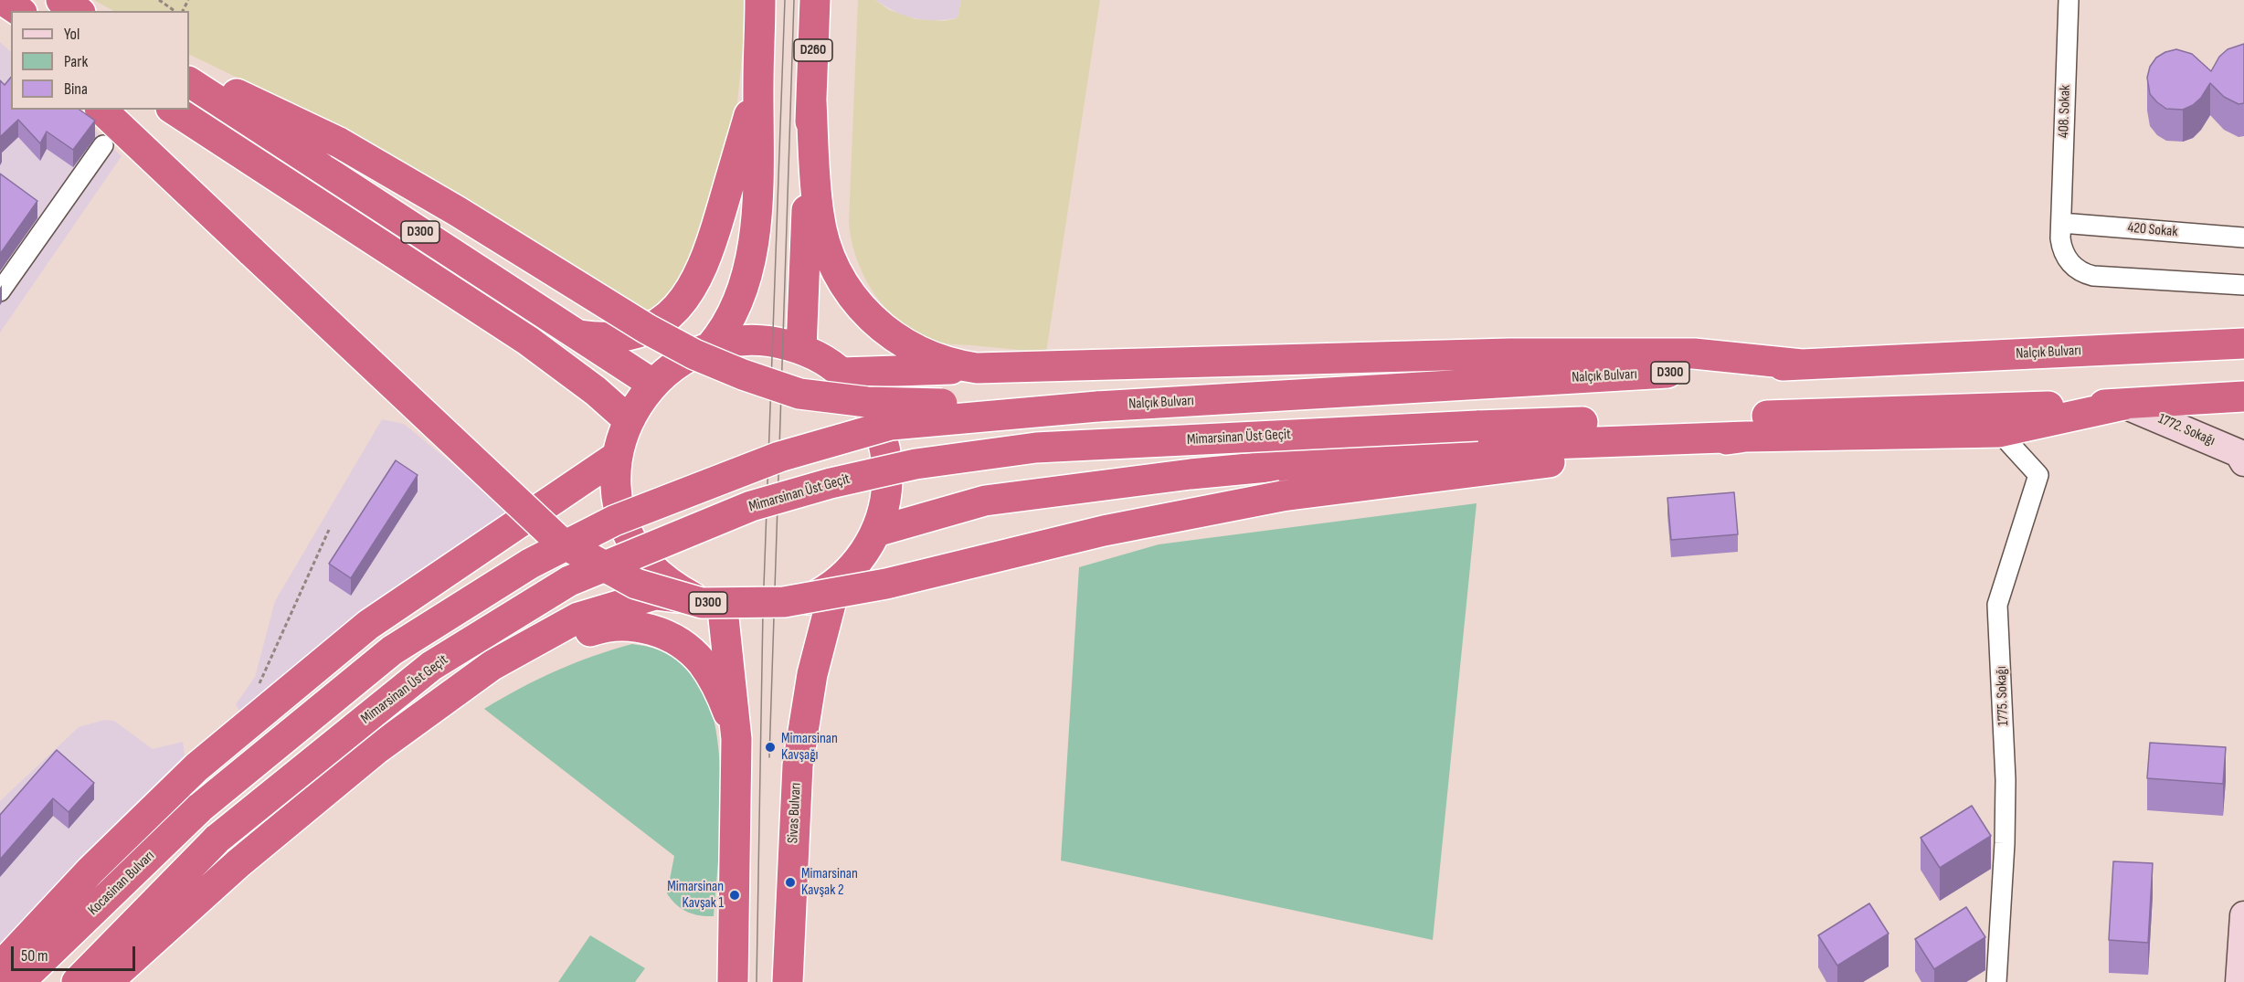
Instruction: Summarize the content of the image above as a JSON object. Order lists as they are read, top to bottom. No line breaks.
{"streets":{"highway":["D260","D300","Nalçık Bulvarı","Mimarsinan Üst Geçit","Sivas Bulvarı","Kocasinan Bulvarı"],"street":["408. Sokak","420 Sokak","1772. Sokağı","1775. Sokağı"]},"crossings":[["408. Sokak","420 Sokak"],["D300","Nalçık Bulvarı"],["D300","Kocasinan Bulvarı"],["Nalçık Bulvarı","Kocasinan Bulvarı"],["1772. Sokağı","Mimarsinan Üst Geçit"]],"places":["Mimarsinan Kavşağı","Mimarsinan Kavşak 2","Mimarsinan Kavşak 1"],"legend":["Yol","Park","Bina"],"scale_bar":"50 m"}
